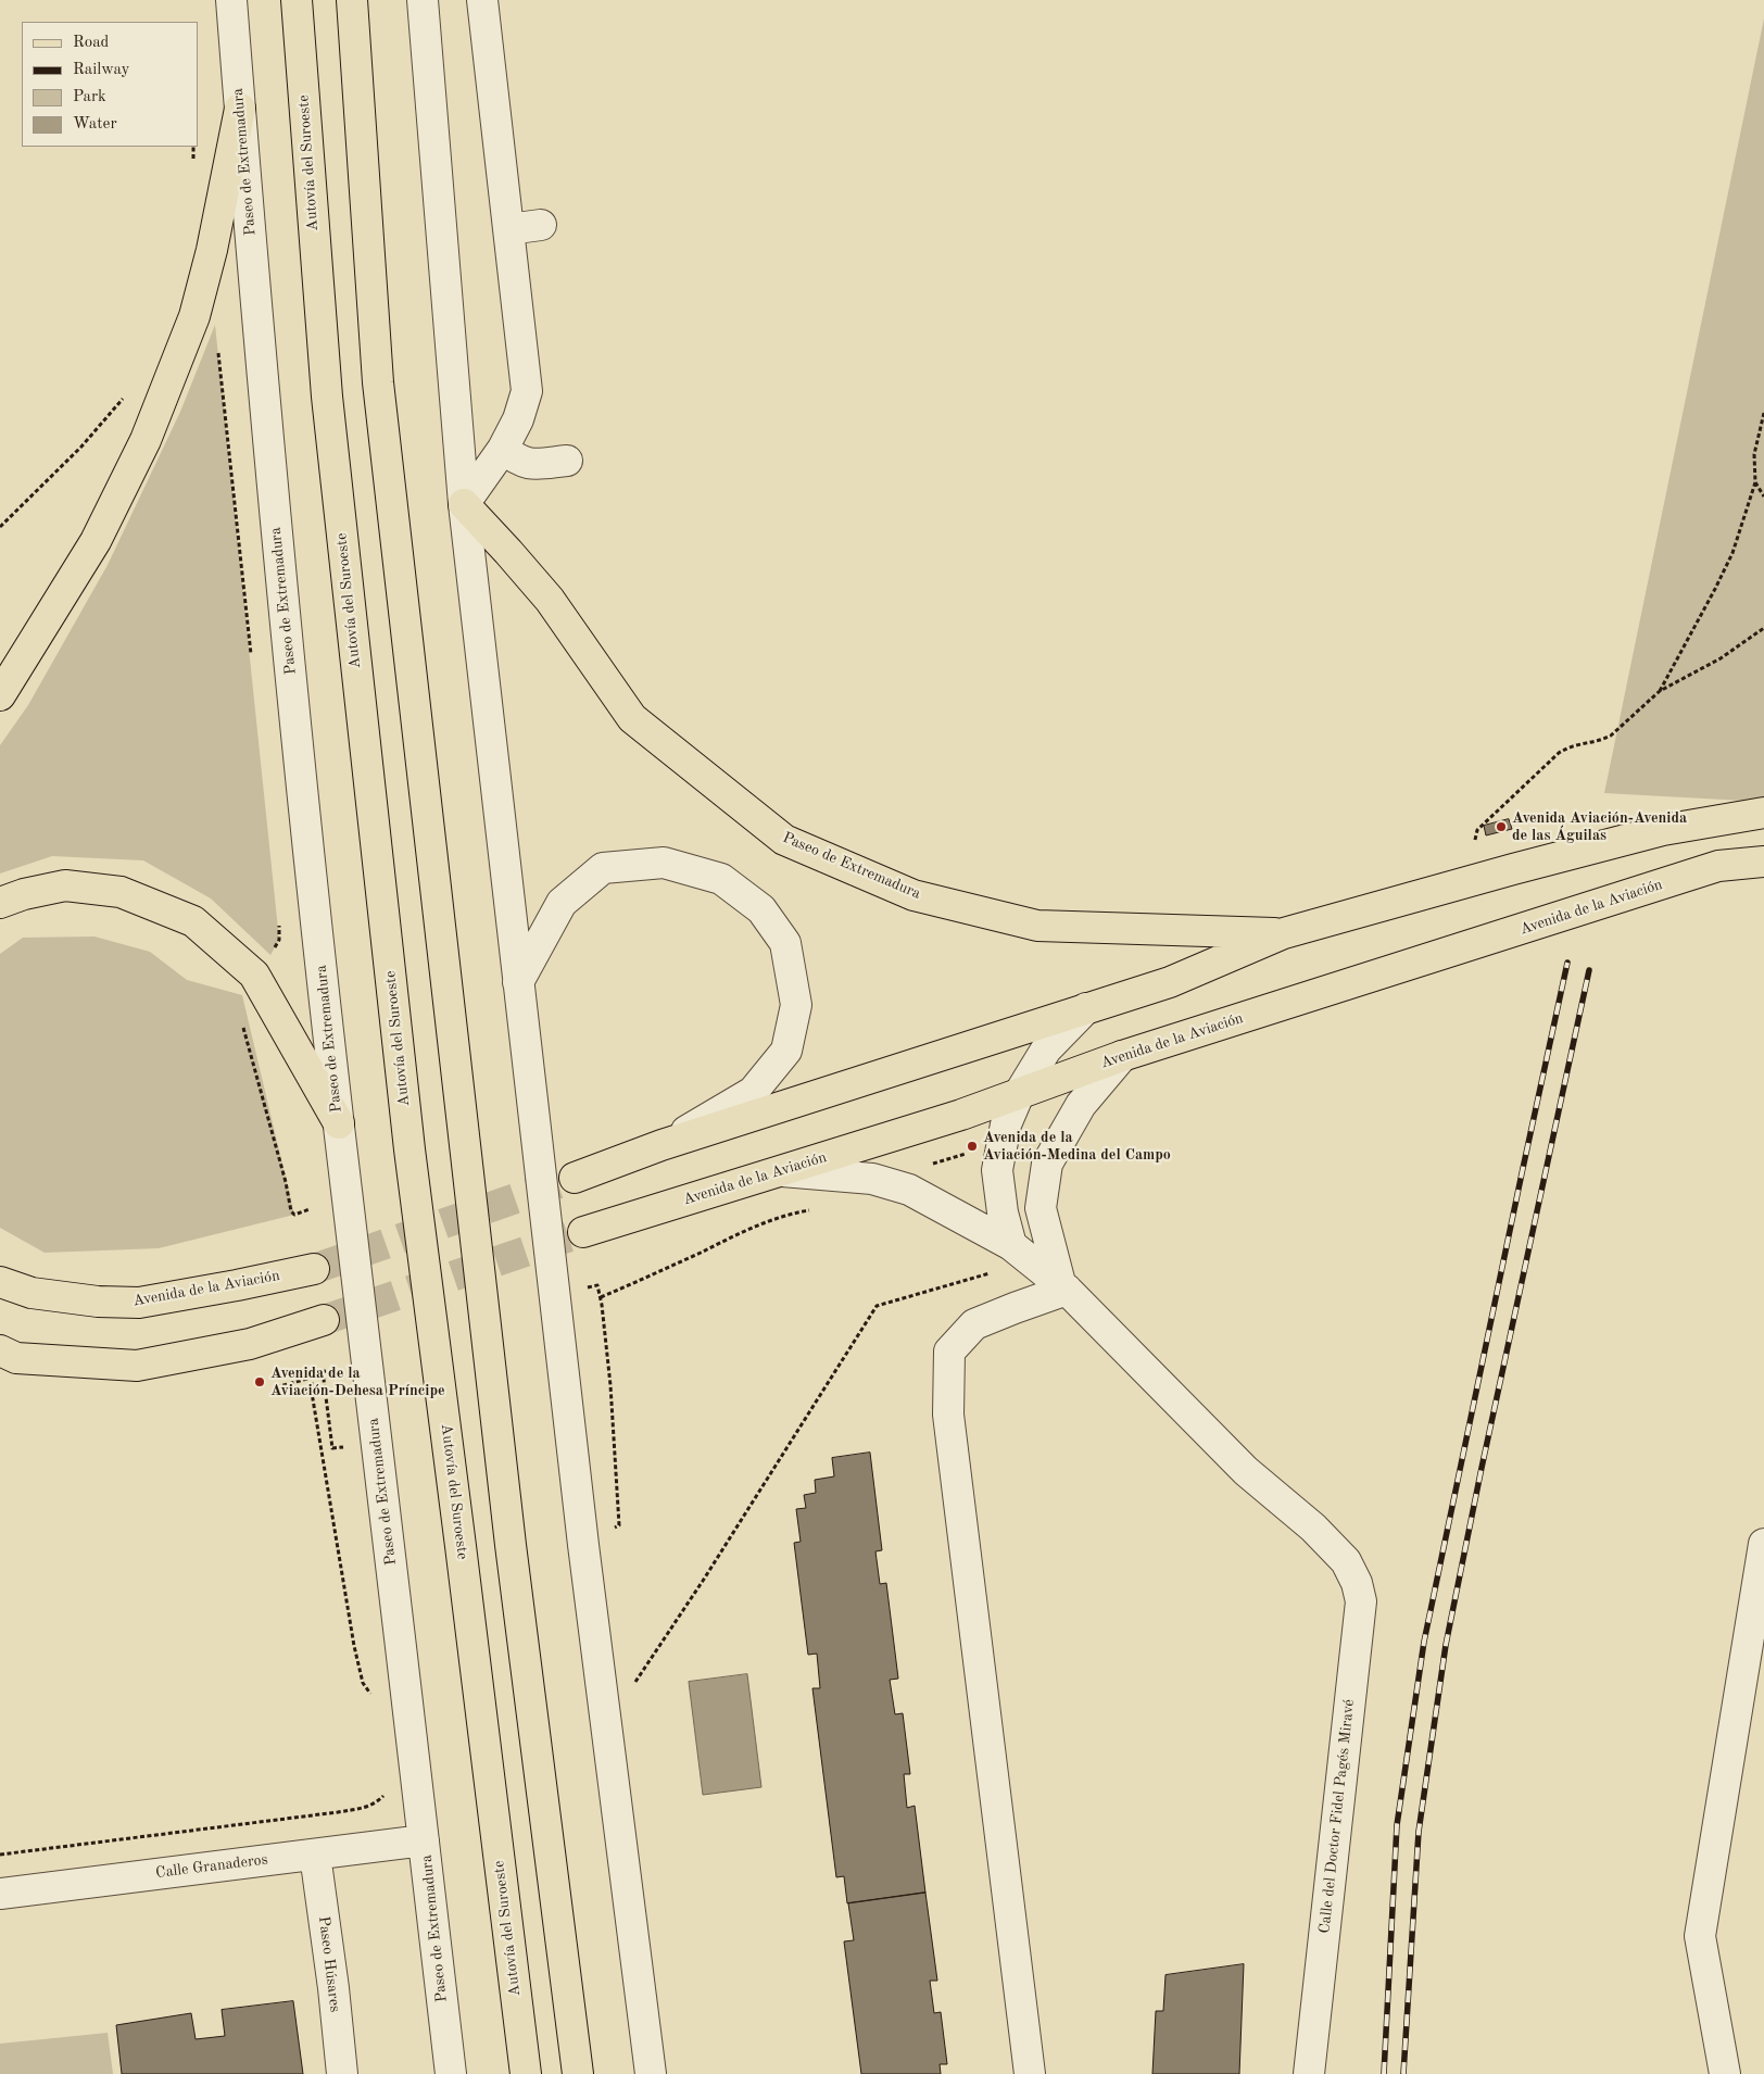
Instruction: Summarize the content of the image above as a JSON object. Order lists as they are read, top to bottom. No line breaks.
{"streets":{"main road":["Paseo de Extremadura","Autovía del Suroeste","Avenida de la Aviación"],"street":["Calle del Doctor Fidel Pagés Miravé","Calle Granaderos","Paseo Húsares"]},"crossings":[["Paseo de Extremadura","Calle Granaderos"],["Avenida de la Aviación","Calle del Doctor Fidel Pagés Miravé"],["Calle Granaderos","Paseo Húsares"]],"places":["Avenida Aviación-Avenida de las Águilas","Avenida de la Aviación-Medina del Campo","Avenida de la Aviación-Dehesa Príncipe"],"legend":["Road","Railway","Park","Water"]}
